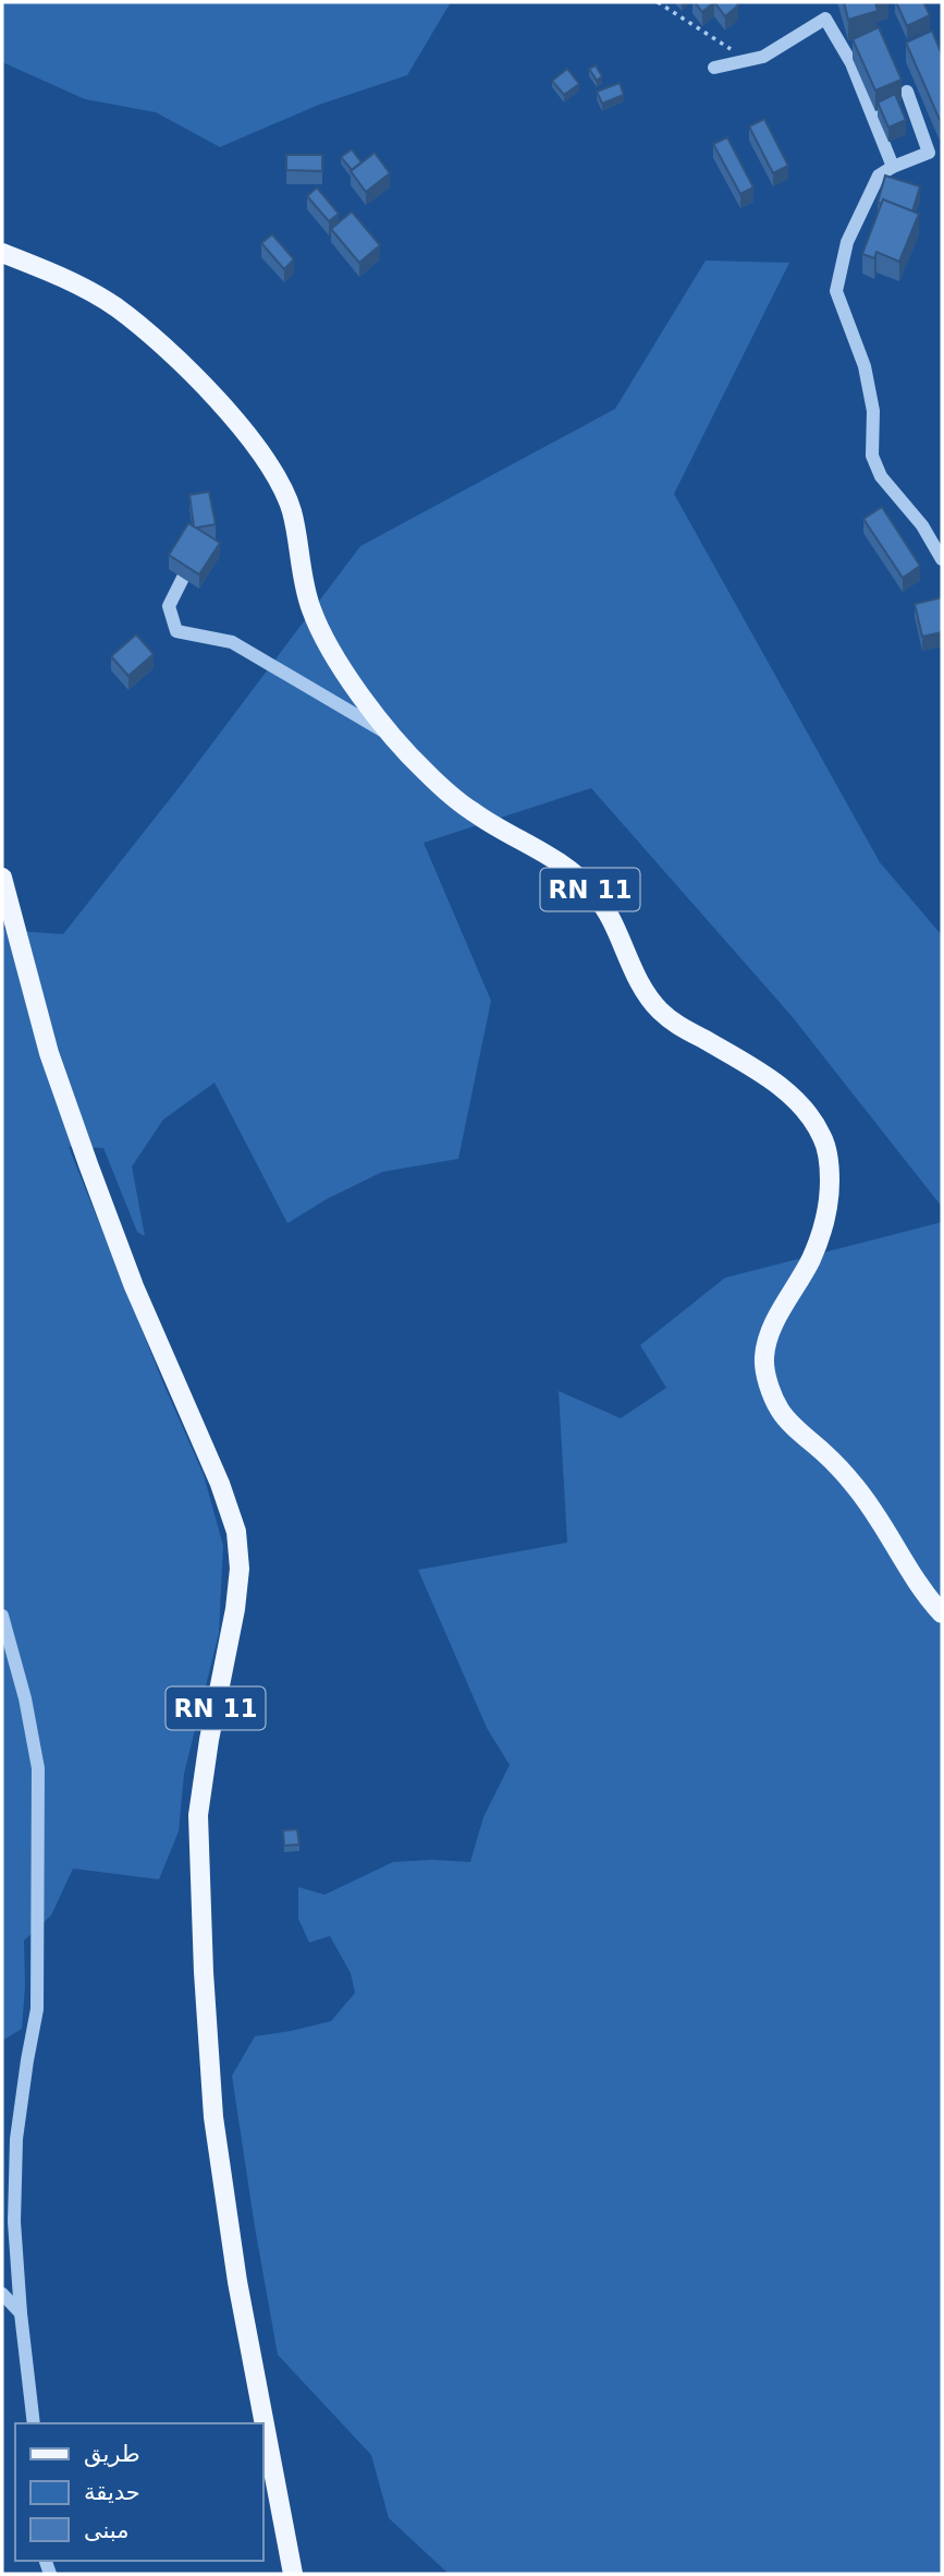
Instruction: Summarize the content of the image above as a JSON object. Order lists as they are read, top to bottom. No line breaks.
{"streets":{"main road":["RN 11"]},"legend":["طريق","حديقة","مبنى"]}
